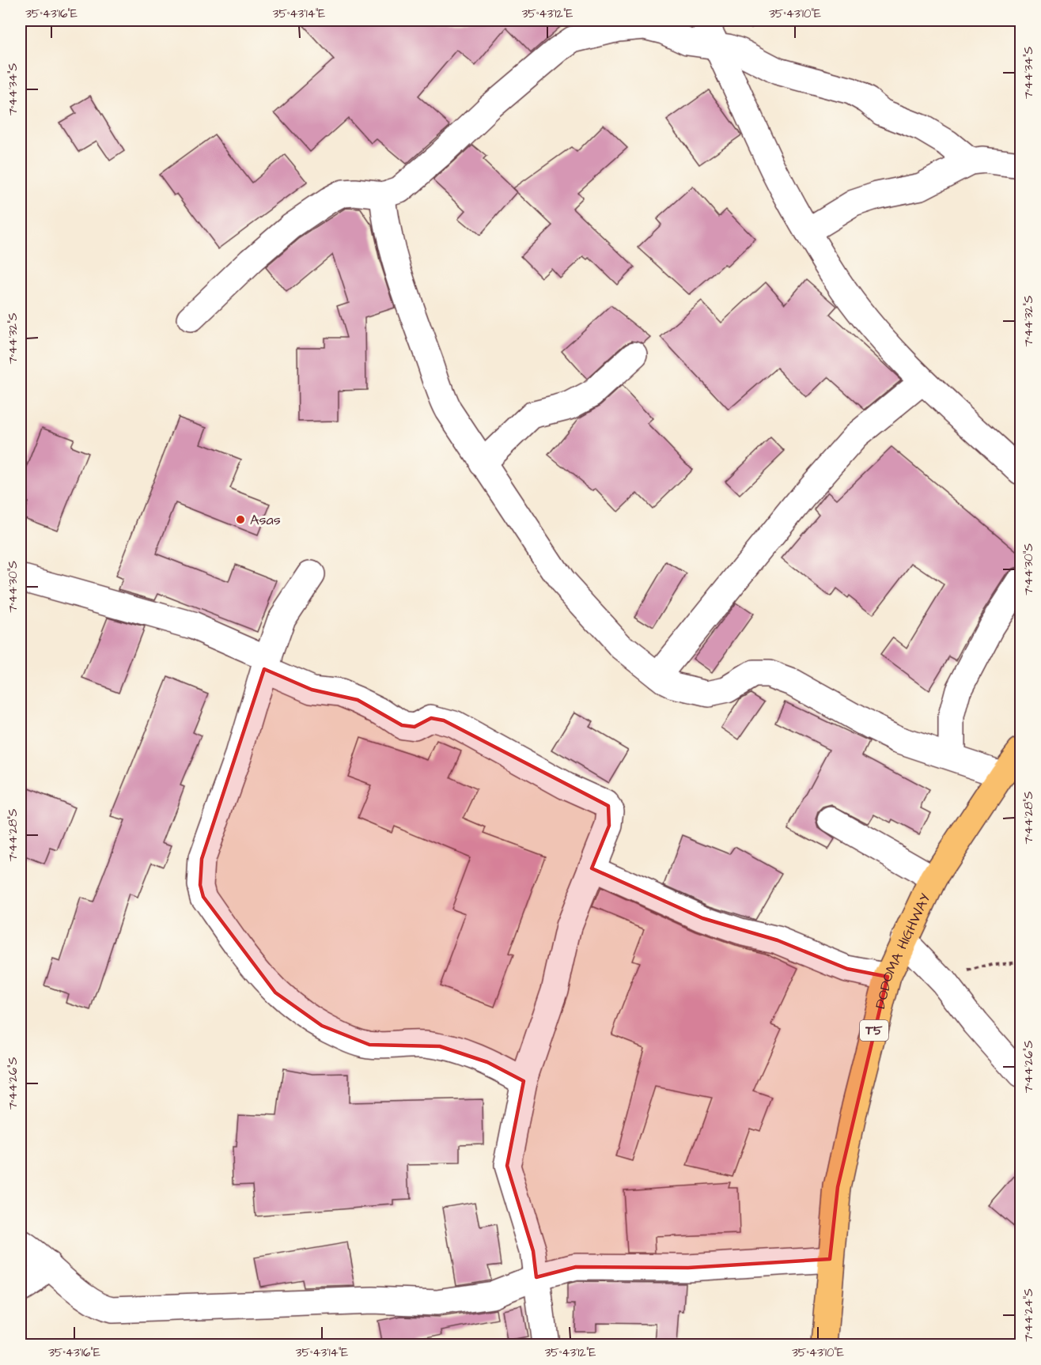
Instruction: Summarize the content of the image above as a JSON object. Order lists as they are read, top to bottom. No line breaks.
{"streets":{"highway":["DODOMA HIGHWAY","T5"]},"places":["Asas"],"coordinates":["35°43'16\"E","35°43'14\"E","35°43'12\"E","35°43'10\"E","7°44'34\"S","7°44'32\"S","7°44'30\"S","7°44'28\"S","7°44'26\"S","7°44'24\"S"]}
